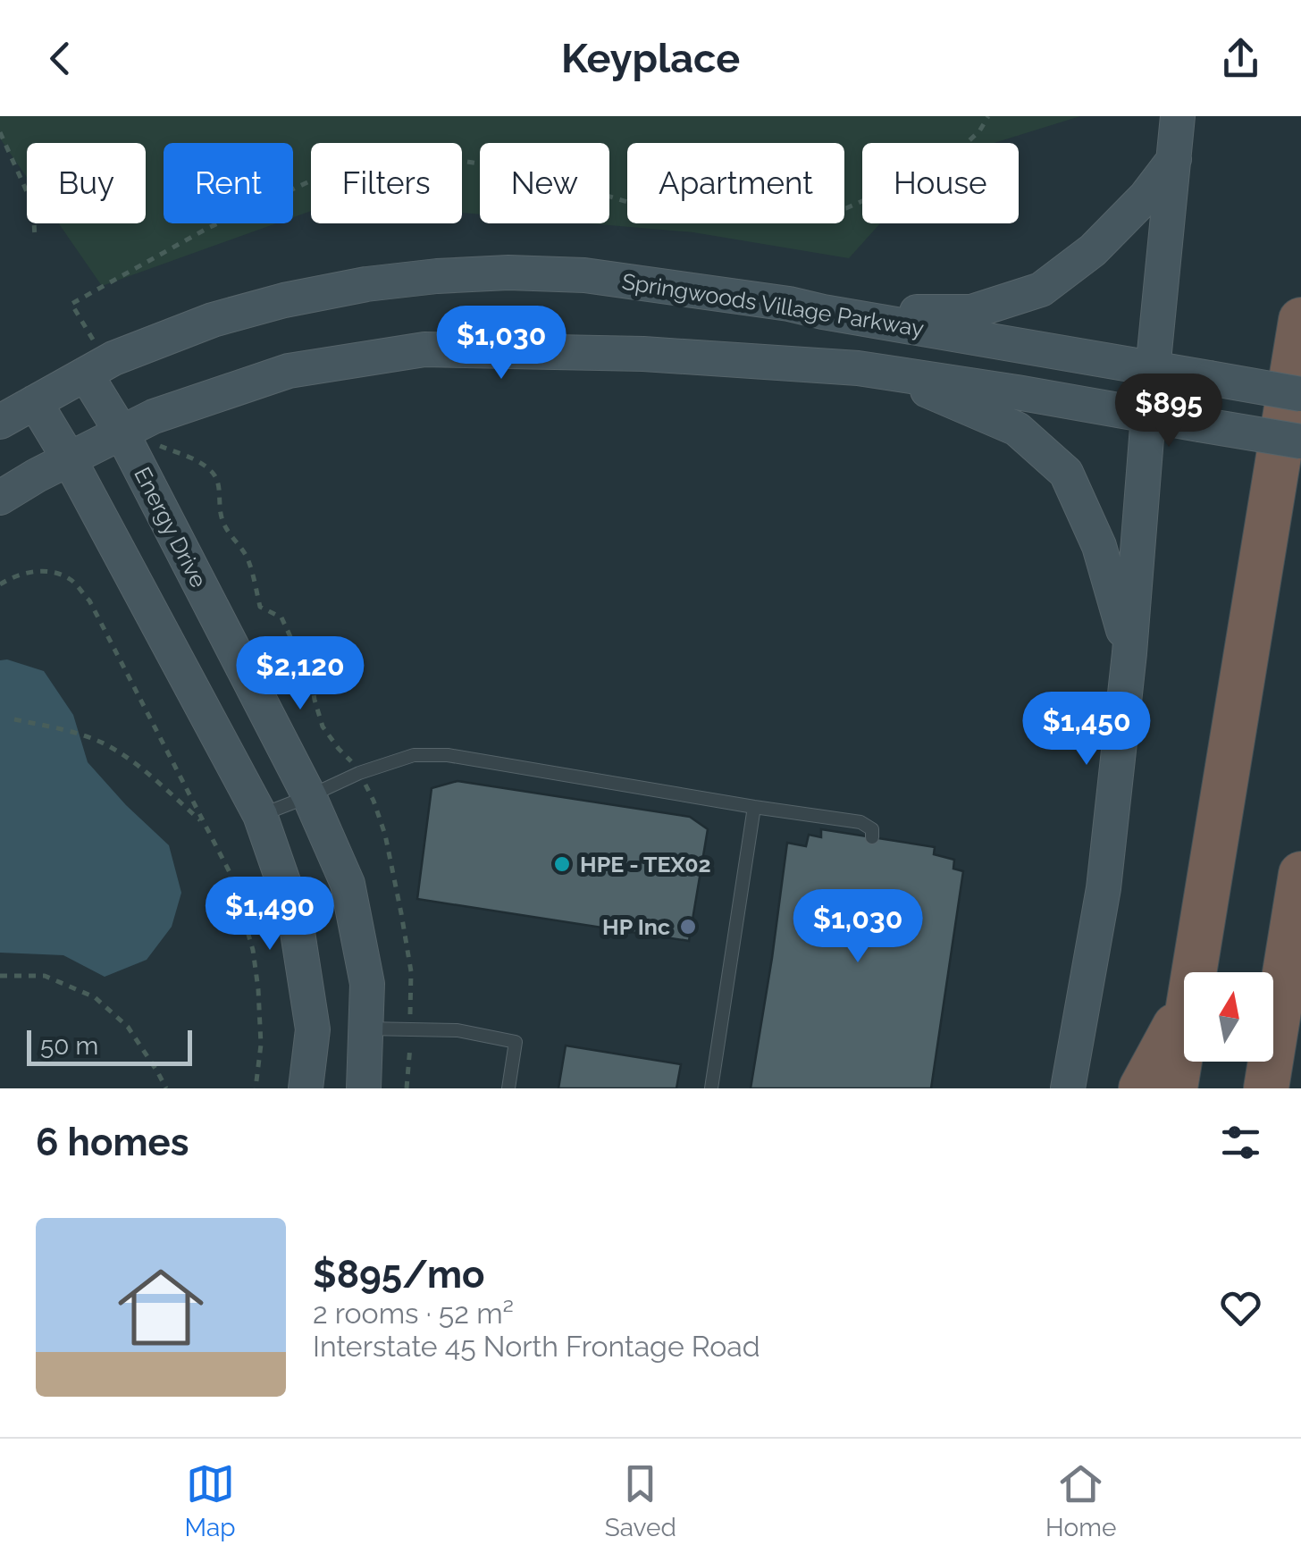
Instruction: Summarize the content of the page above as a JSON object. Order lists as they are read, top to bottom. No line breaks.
{"streets":{"main road":["Springwoods Village Parkway","Energy Drive"]},"crossings":[["Springwoods Village Parkway","Energy Drive"]],"places":["HPE - TEX02","HP Inc"],"scale_bar":"50 m","north":"top","page":{"header":"Keyplace","chip":["Buy","Rent","Filters","New","Apartment","House"],"price":["$1,030","$895","$2,120","$1,450","$1,490","$1,030"],"scale":"50 m","heading":"6 homes","list":[{"name":"$895/mo","note":"2 rooms · 52 m² · Interstate 45 North Frontage Road"}],"tabs":["Map","Saved","Home"]}}
